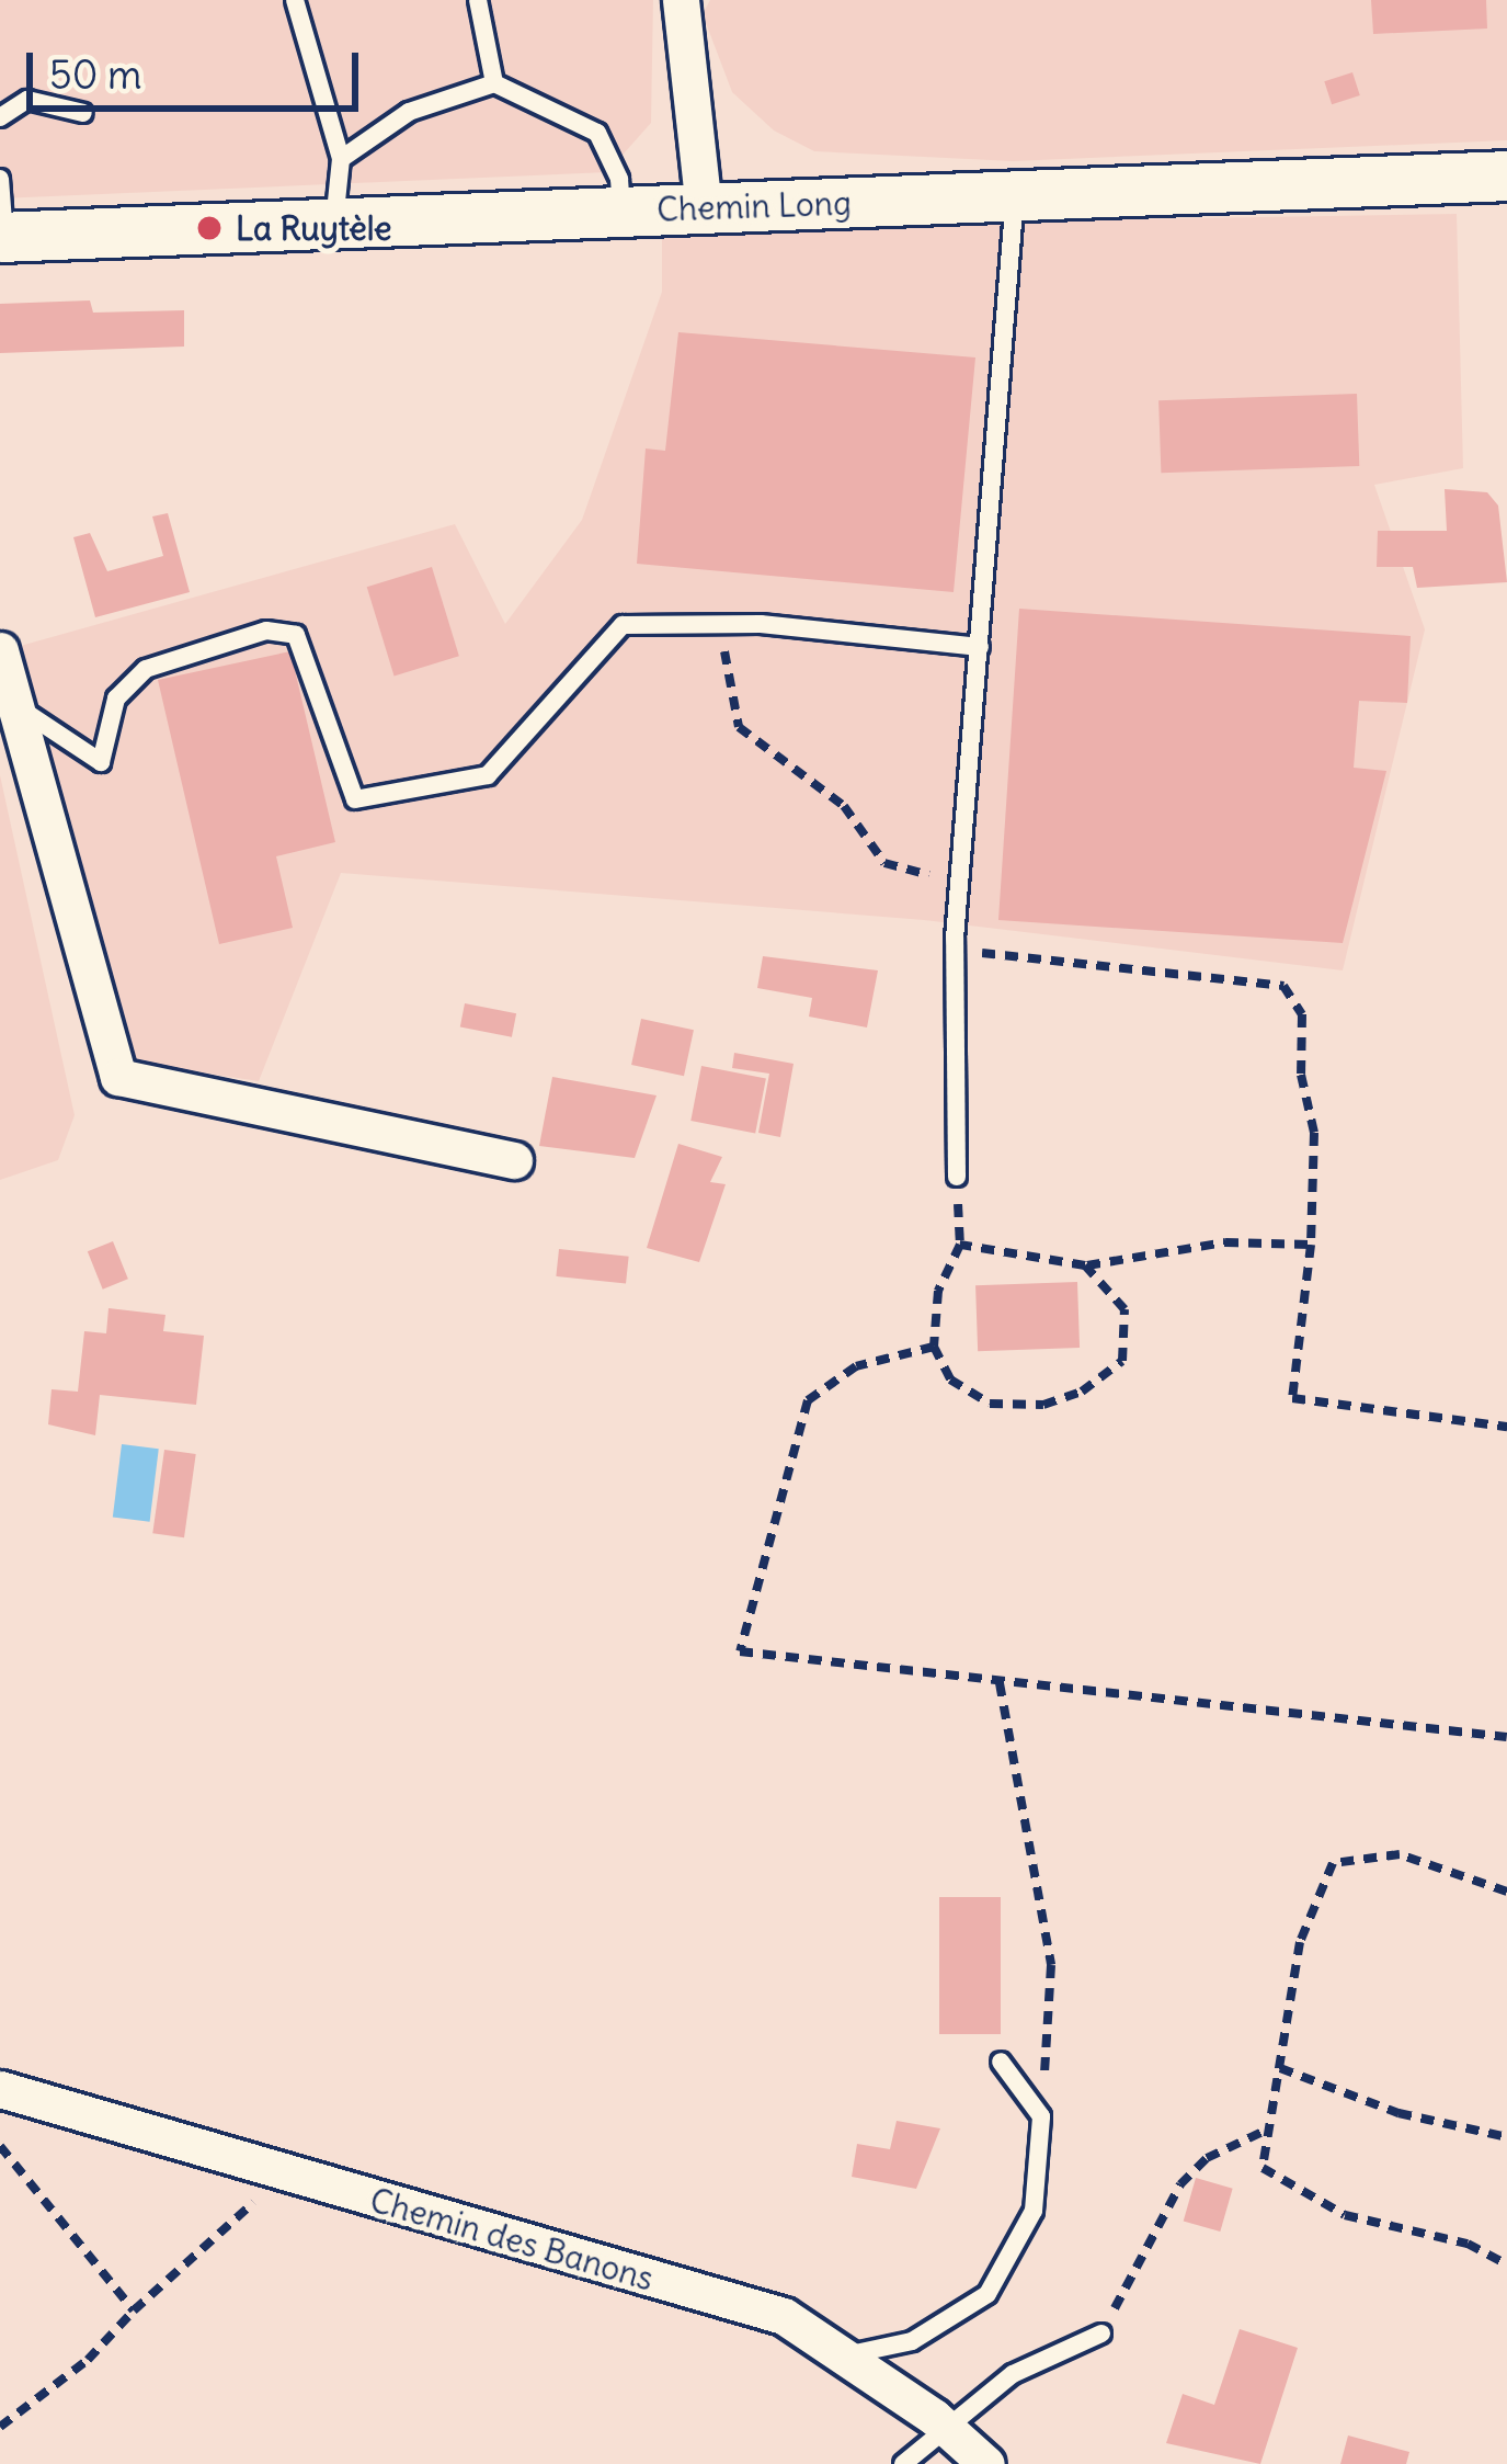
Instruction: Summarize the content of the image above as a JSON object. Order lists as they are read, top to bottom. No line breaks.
{"streets":{"main road":["Chemin Long"],"street":["Chemin des Banons"]},"places":["La Ruytèle"],"scale_bar":"50 m"}
